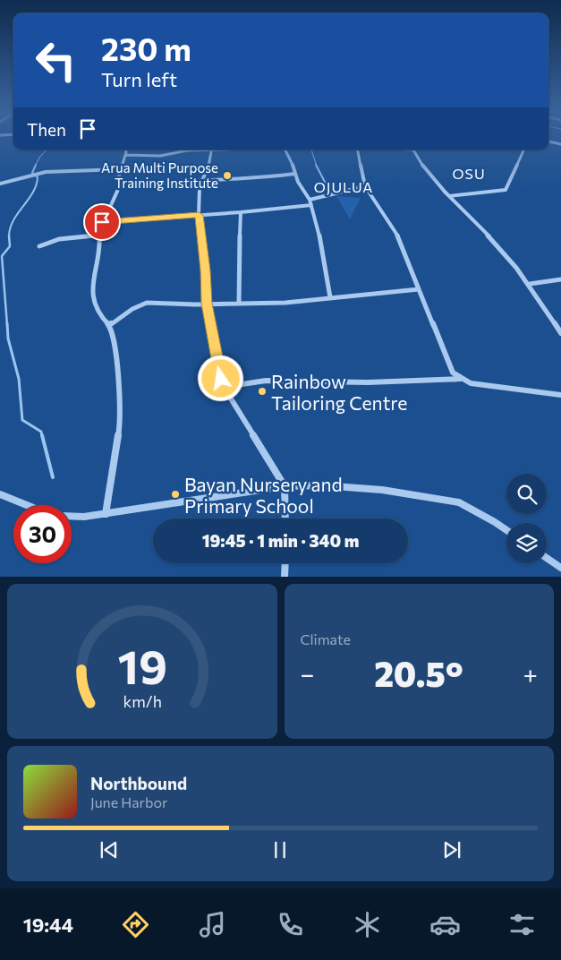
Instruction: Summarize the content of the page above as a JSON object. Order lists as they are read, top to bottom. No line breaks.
{"districts":["OSU","OJULUA"],"places":["Arua Multi Purpose Training Institute","Rainbow Tailoring Centre","Bayan Nursery and Primary School"],"page":{"turn":["230 m","Turn left"],"then":"Then","limit":"30","trip":"19:45 · 1 min · 340 m","tile":"Climate","heat":["−","20.5°","+"],"song":["Northbound","June Harbor"],"tabs":"19:44","gauge":["19","km/h"]}}
